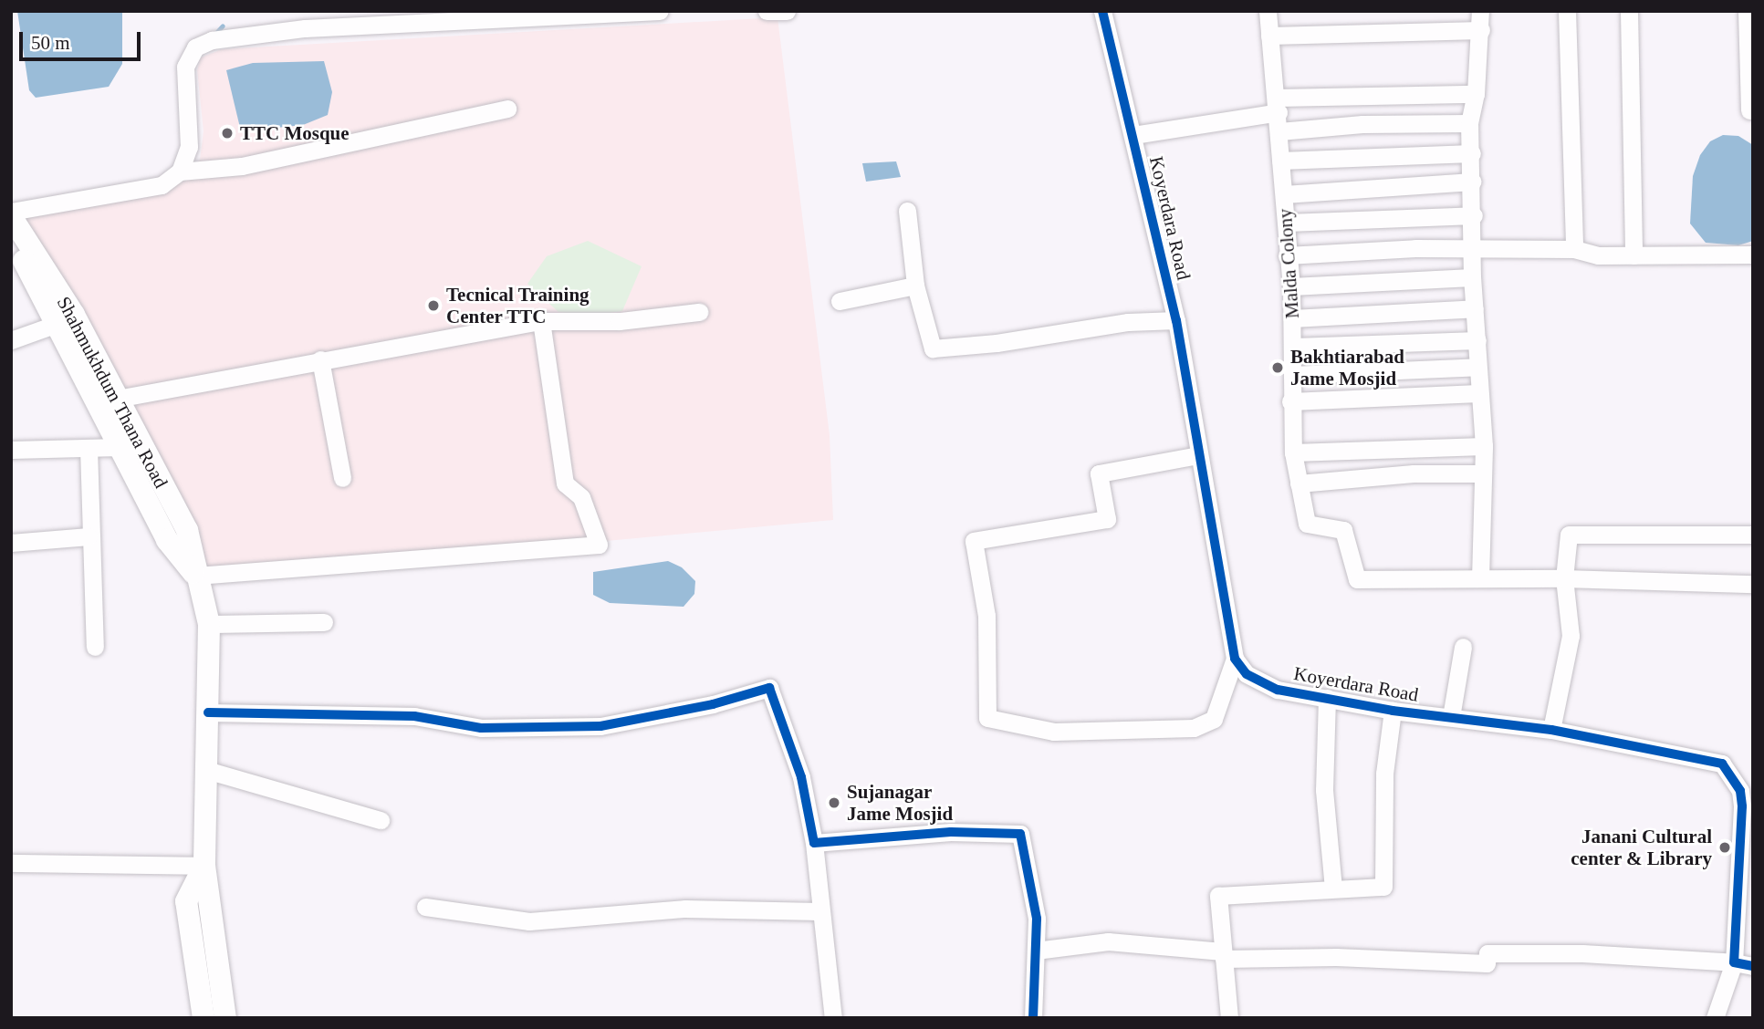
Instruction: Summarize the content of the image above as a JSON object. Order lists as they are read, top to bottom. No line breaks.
{"streets":{"main road":["Shahmukhdum Thana Road"],"street":["Koyerdara Road","Malda Colony"]},"places":["TTC Mosque","Tecnical Training Center TTC","Bakhtiarabad Jame Mosjid","Sujanagar Jame Mosjid","Janani Cultural center & Library"],"scale_bar":"50 m"}
